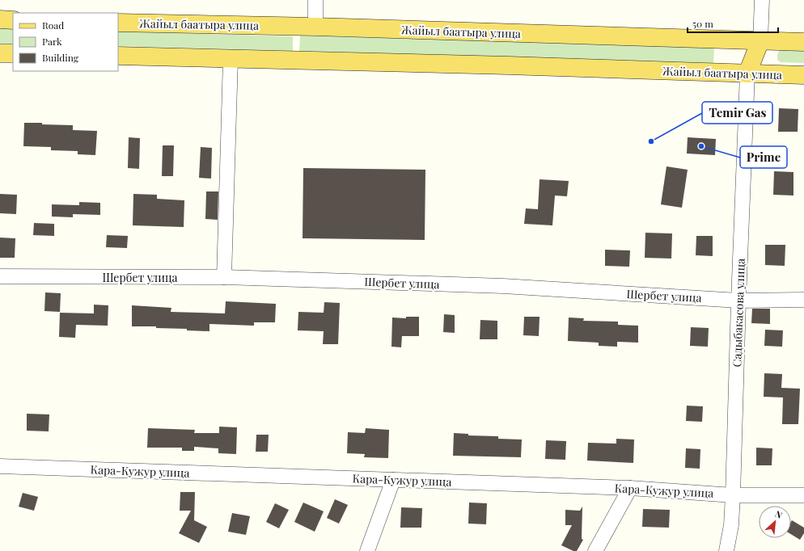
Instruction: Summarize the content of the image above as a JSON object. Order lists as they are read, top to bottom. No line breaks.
{"streets":{"main road":["Жайыл баатыра улица"],"street":["Шербет улица","Садыбакасова улица","Кара-Кужур улица"]},"crossings":[["Жайыл баатыра улица","Садыбакасова улица"],["Шербет улица","Садыбакасова улица"],["Садыбакасова улица","Кара-Кужур улица"]],"places":["Temir Gas","Prime"],"legend":["Road","Park","Building"],"scale_bar":"50 m","north":"top right"}
